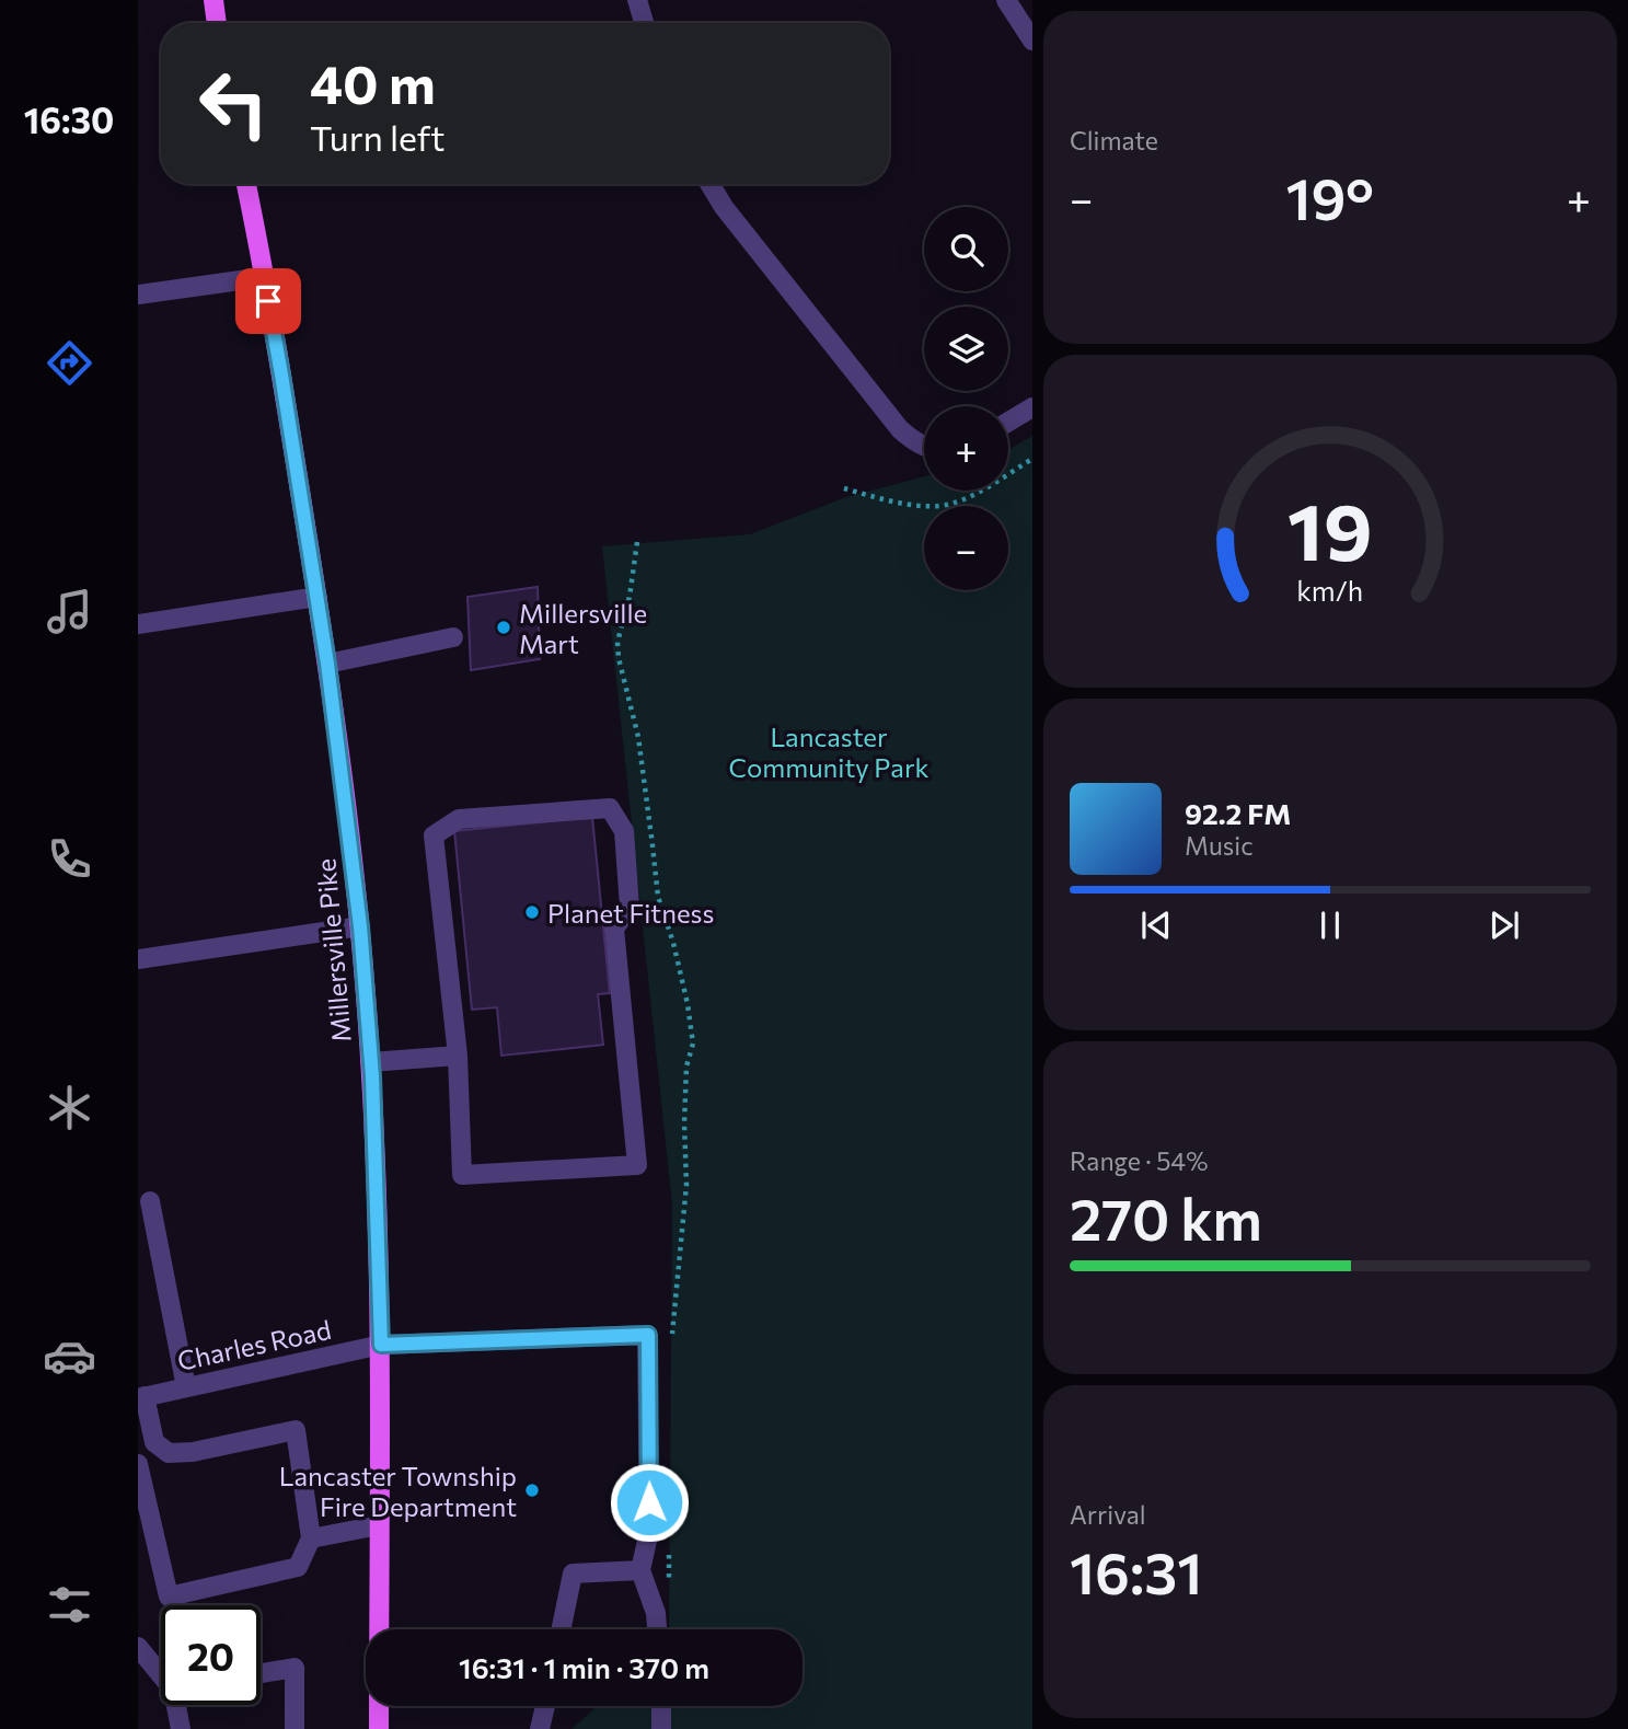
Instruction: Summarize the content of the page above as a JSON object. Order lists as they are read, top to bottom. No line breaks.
{"streets":{"main road":["Millersville Pike"],"street":["Charles Road"]},"crossings":[["Millersville Pike","Charles Road"]],"parks":["Lancaster Community Park"],"places":["Millersville Mart","Planet Fitness","Lancaster Township Fire Department"],"page":{"tabs":"16:30","tile":["Climate",["Range · 54%","270 km"],["Arrival","16:31"]],"turn":["40 m","Turn left"],"heat":["−","19°","+"],"map_buttons":["+","−"],"song":["92.2 FM","Music"],"limit":"20","trip":"16:31 · 1 min · 370 m","gauge":["19","km/h"]}}
